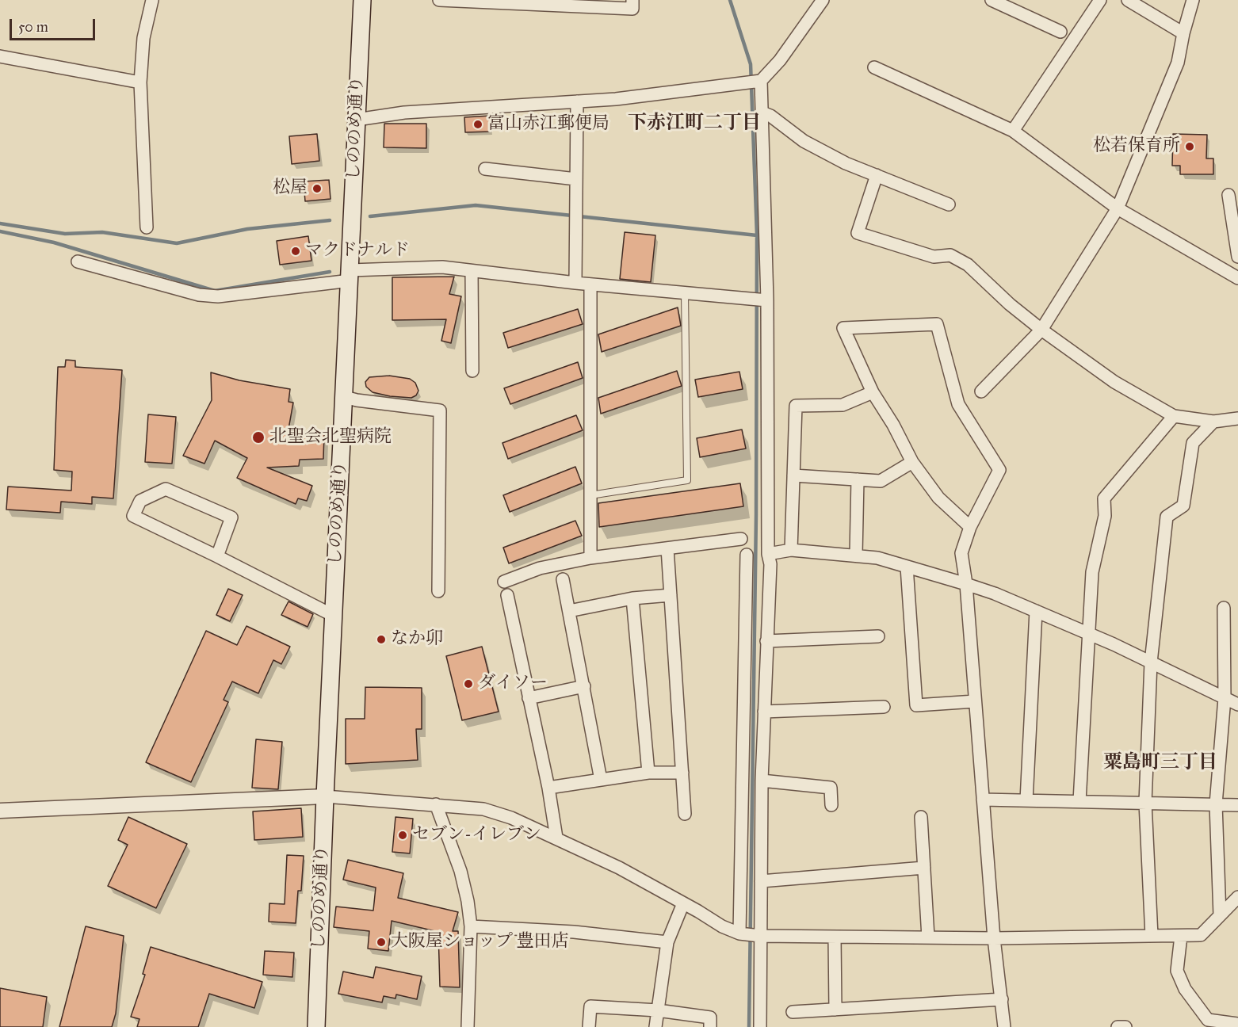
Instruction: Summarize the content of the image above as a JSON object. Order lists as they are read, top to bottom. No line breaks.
{"streets":{"main road":["しののめ通り"]},"districts":["下赤江町二丁目","粟島町三丁目"],"places":["富山赤江郵便局","松若保育所","松屋","マクドナルド","北聖会北聖病院","なか卯","ダイソー","セブン-イレブン","大阪屋ショップ 豊田店"],"scale_bar":"50 m"}
